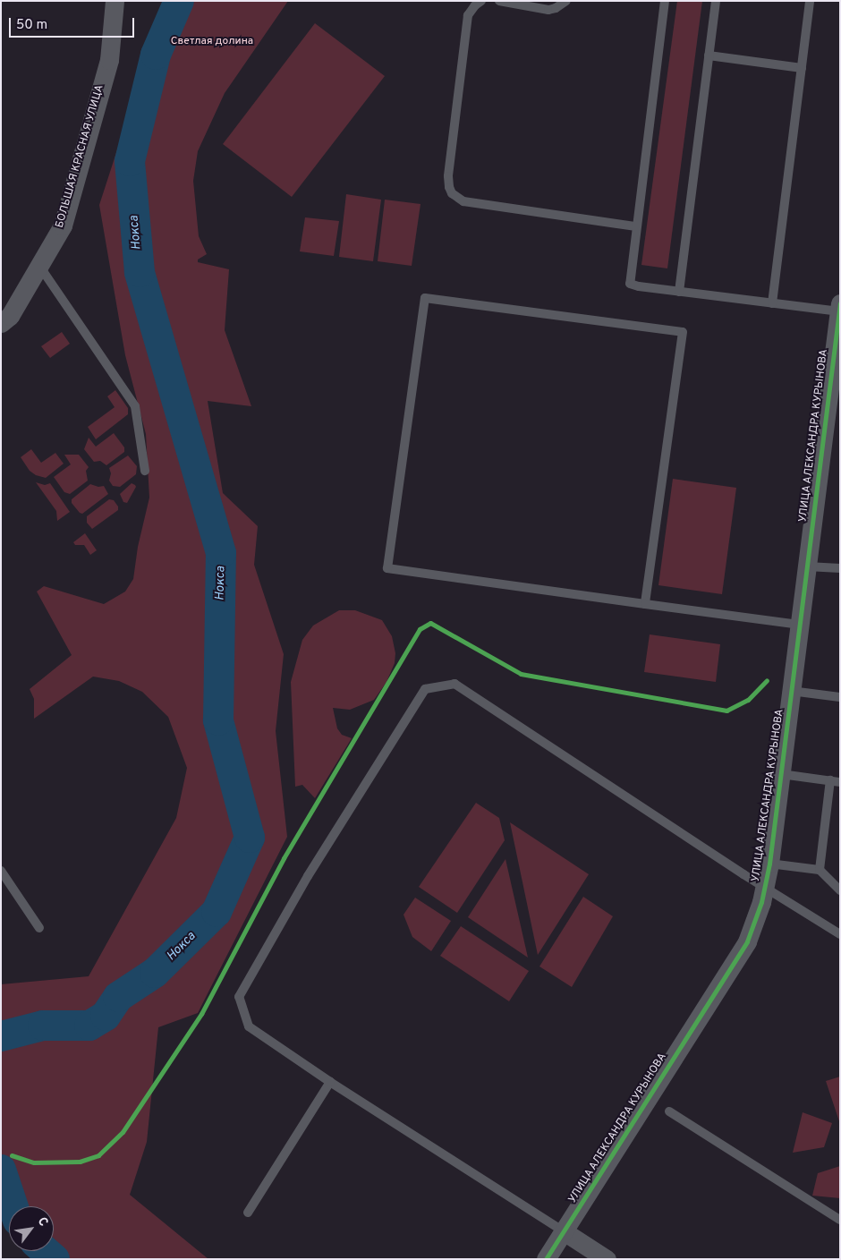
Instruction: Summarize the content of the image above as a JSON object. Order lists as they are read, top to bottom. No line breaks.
{"streets":{"street":["БОЛЬШАЯ КРАСНАЯ УЛИЦА","УЛИЦА АЛЕКСАНДРА КУРЫНОВА"]},"water":["Нокса"],"parks":["Светлая долина"],"scale_bar":"50 m","north":"top right"}
